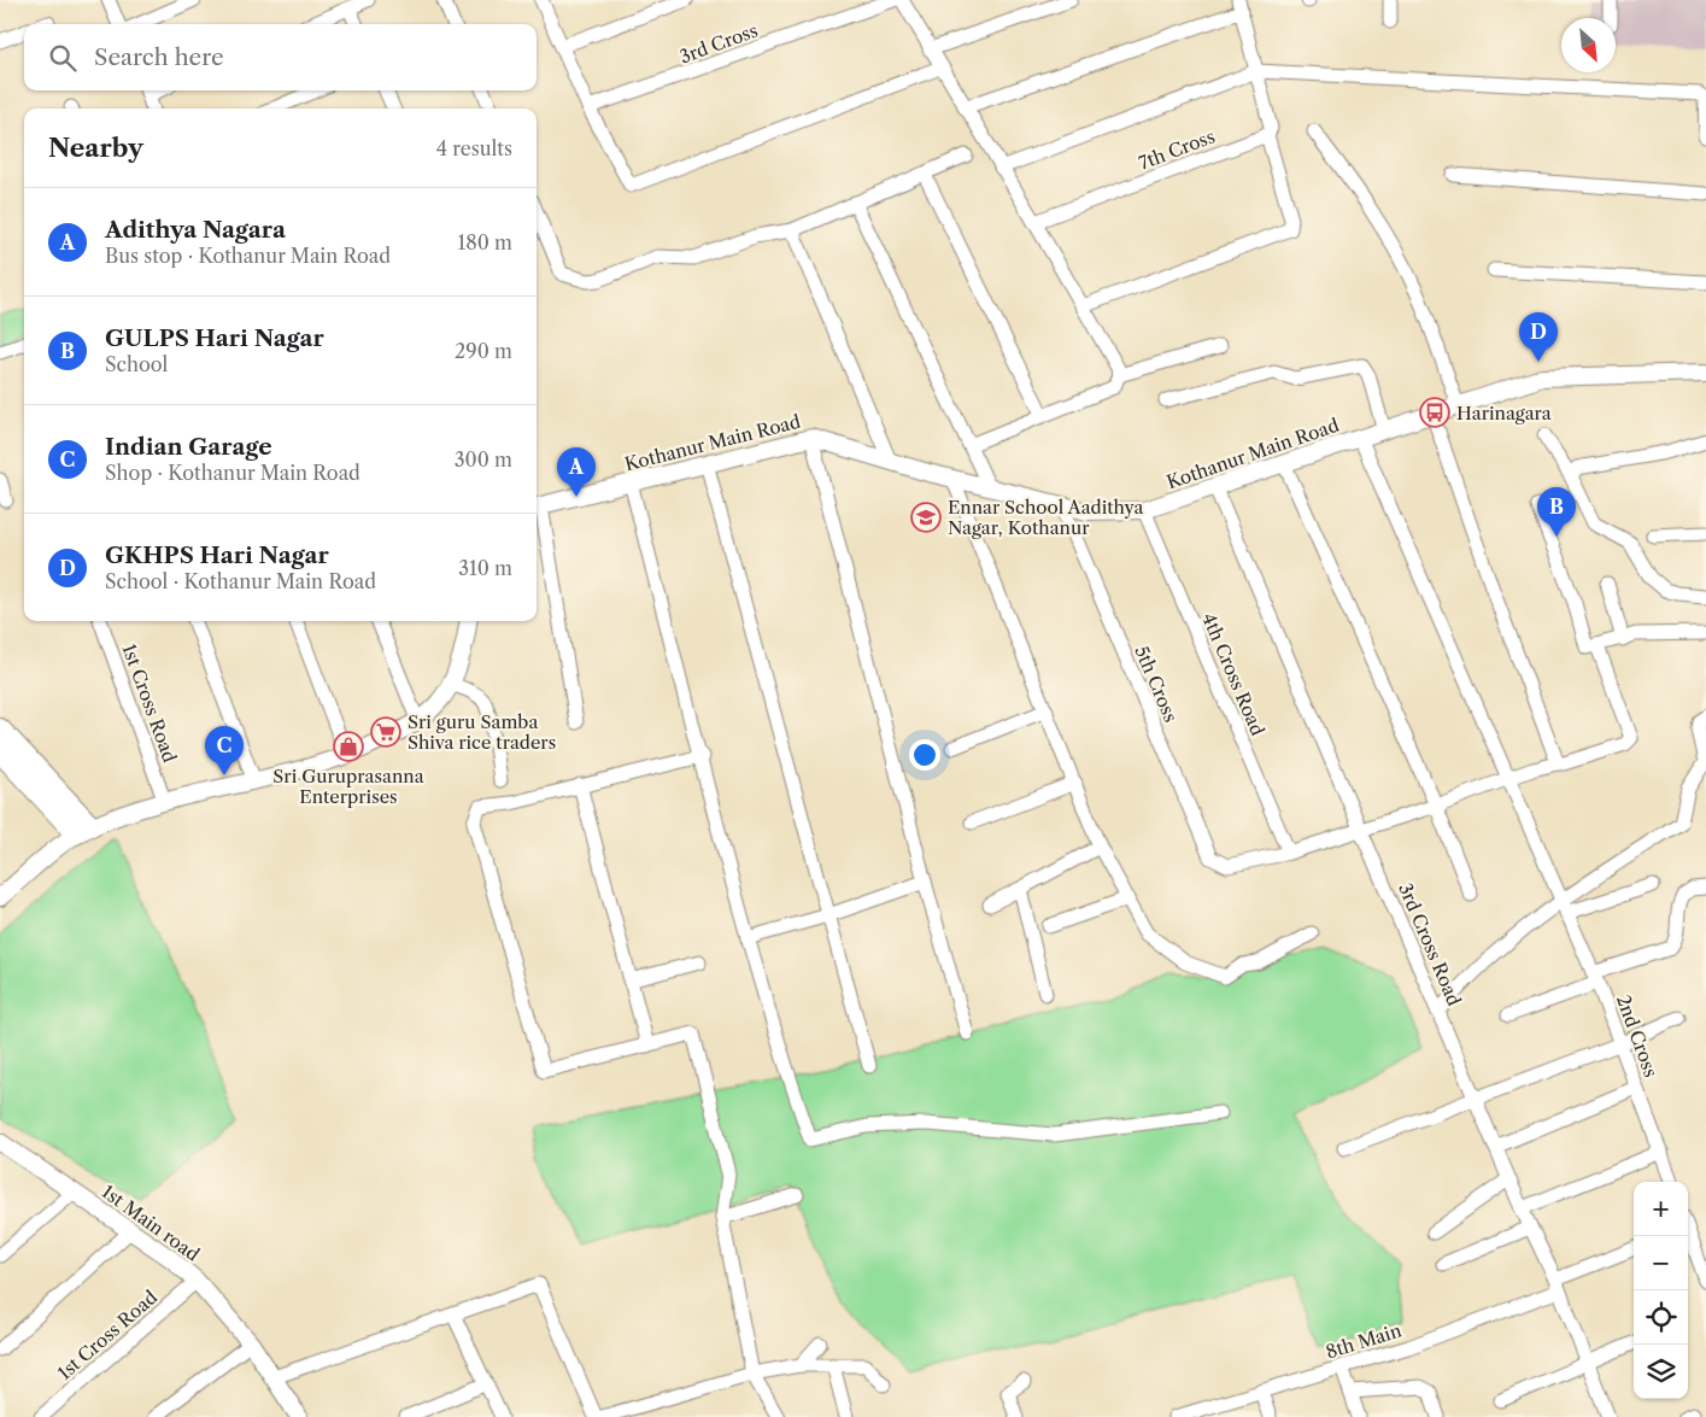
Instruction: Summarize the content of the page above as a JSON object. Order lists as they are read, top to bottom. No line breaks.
{"streets":{"street":["3rd Cross","7th Cross","Kothanur Main Road","4th Cross Road","5th Cross","1st Cross Road","3rd Cross Road","2nd Cross","1st Main road","8th Main"]},"crossings":[["Kothanur Main Road","4th Cross Road"],["Kothanur Main Road","5th Cross"],["Kothanur Main Road","3rd Cross Road"],["Kothanur Main Road","2nd Cross"],["4th Cross Road","5th Cross"],["1st Cross Road","1st Main road"],["3rd Cross Road","8th Main"]],"places":{"bus stop":["Harinagara"],"school or university":["Ennar School Aadithya Nagar, Kothanur"],"supermarket":["Sri guru Samba Shiva rice traders"],"shop":["Sri Guruprasanna Enterprises"]},"north":"bottom right","page":{"search":"Search here","heading":["Nearby","4 results"],"list":[{"mark":"A","name":"Adithya Nagara","note":"Bus stop · Kothanur Main Road","value":"180 m"},{"mark":"B","name":"GULPS Hari Nagar","note":"School","value":"290 m"},{"mark":"C","name":"Indian Garage","note":"Shop · Kothanur Main Road","value":"300 m"},{"mark":"D","name":"GKHPS Hari Nagar","note":"School · Kothanur Main Road","value":"310 m"}],"pins":["D","A","B","C"],"map_buttons":["+","−"]}}
